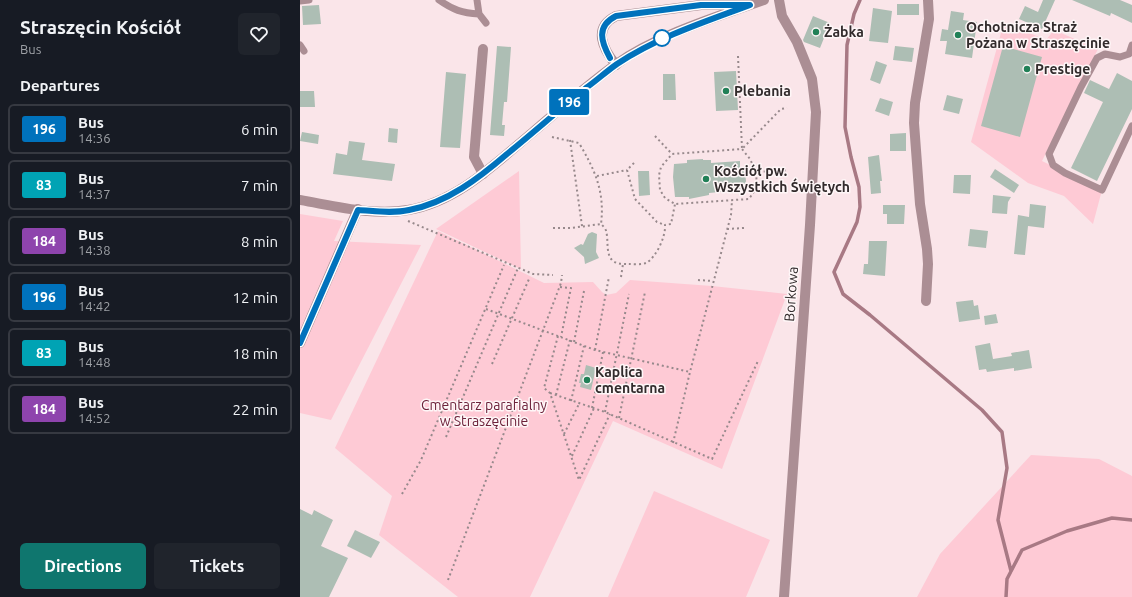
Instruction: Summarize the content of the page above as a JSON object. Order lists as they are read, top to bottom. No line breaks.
{"streets":{"street":["Borkowa"]},"parks":["Cmentarz parafialny w Straszęcinie"],"places":["Żabka","Ochotnicza Straż Pożana w Straszęcinie","Prestige","Plebania","Kościół pw. Wszystkich Świętych","Kaplica cmentarna"],"lines":["bus line 196"],"page":{"heading":[["Straszęcin Kościół","Bus"],"Departures"],"on_map":"196","list":[{"mark":"196","name":"Bus","note":"14:36","value":"6 min"},{"mark":"83","name":"Bus","note":"14:37","value":"7 min"},{"mark":"184","name":"Bus","note":"14:38","value":"8 min"},{"mark":"196","name":"Bus","note":"14:42","value":"12 min"},{"mark":"83","name":"Bus","note":"14:48","value":"18 min"},{"mark":"184","name":"Bus","note":"14:52","value":"22 min"}],"buttons":["Directions","Tickets"]}}
